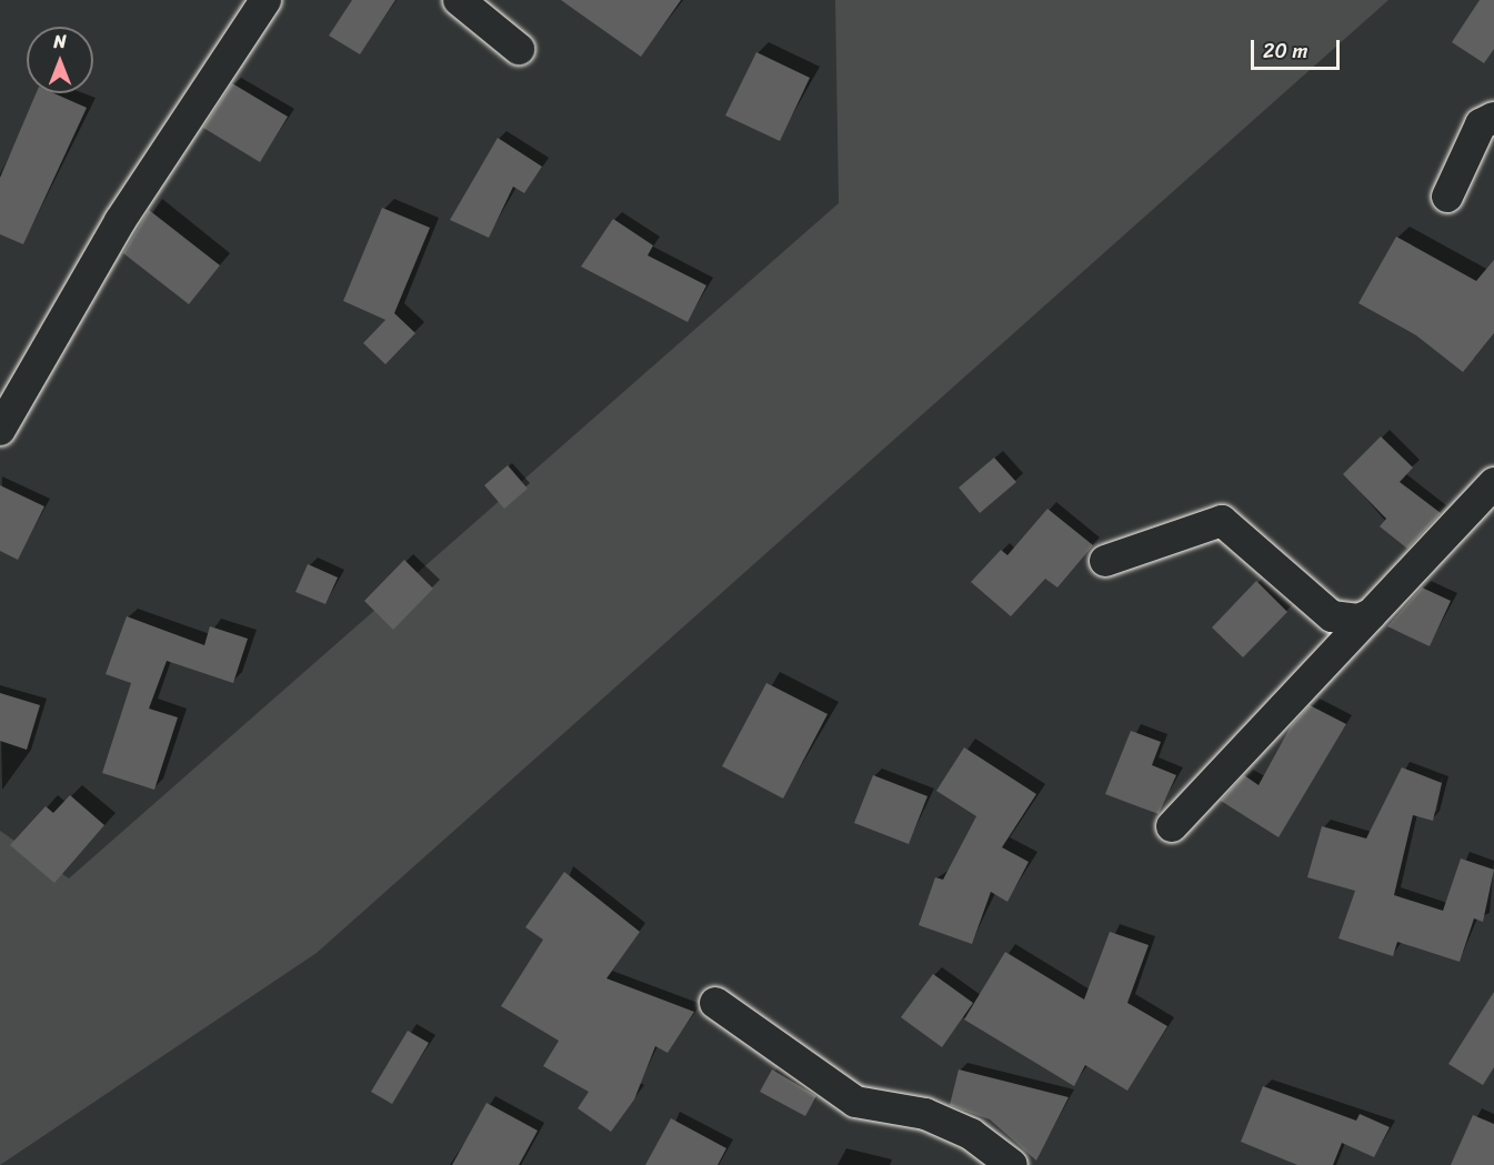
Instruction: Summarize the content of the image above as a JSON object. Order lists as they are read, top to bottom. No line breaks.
{"scale_bar":"20 m","north":"top"}
